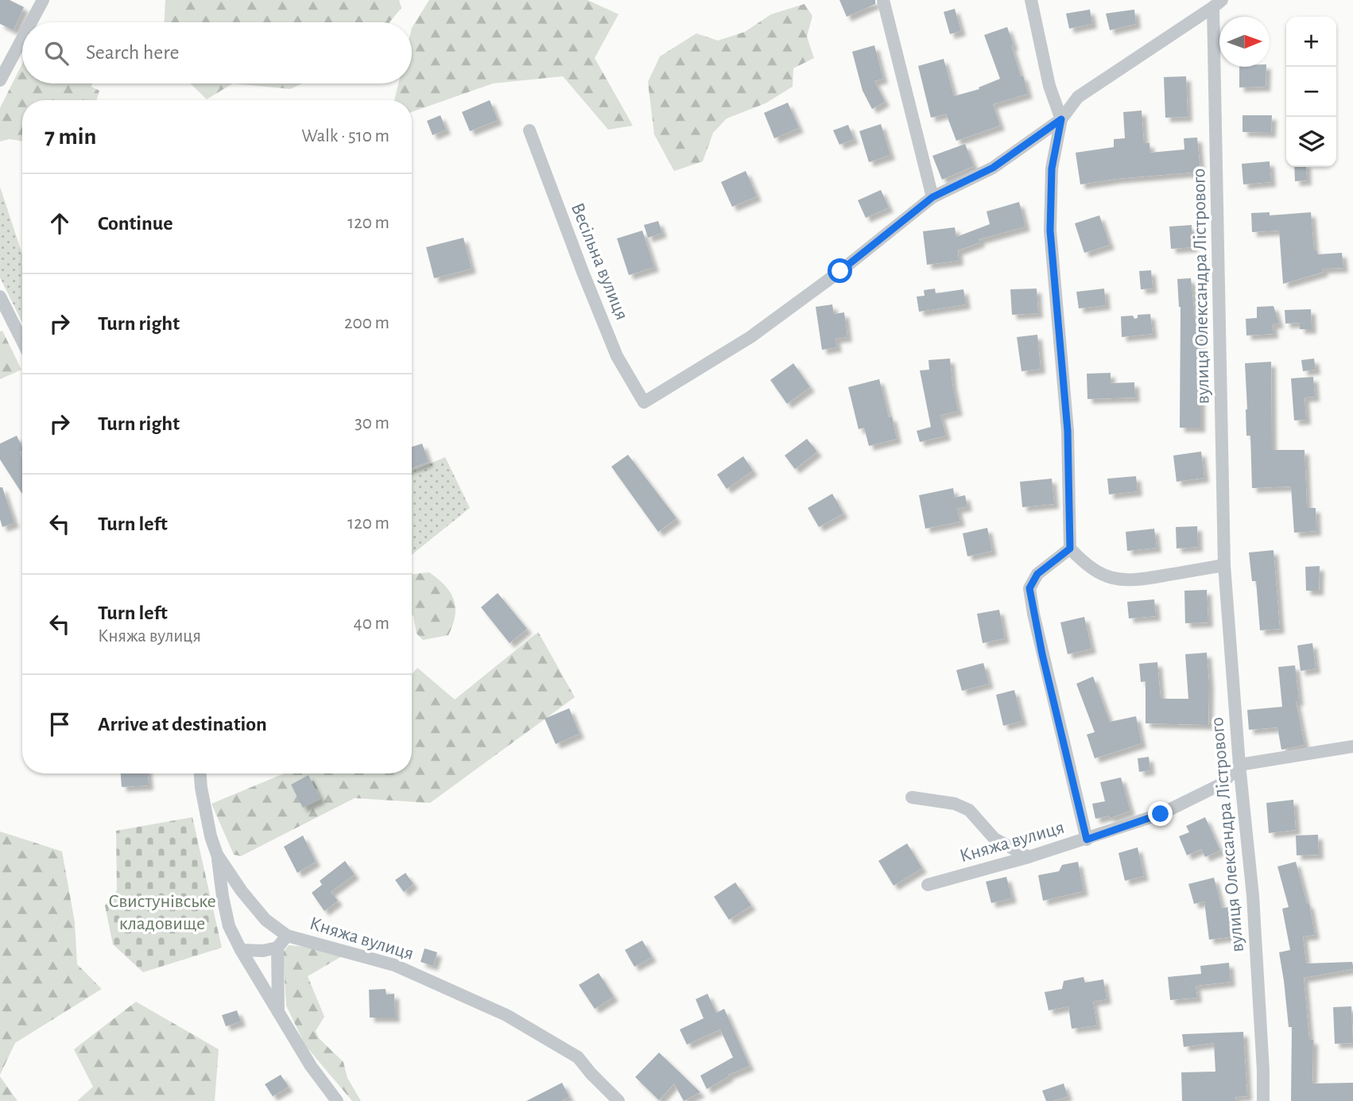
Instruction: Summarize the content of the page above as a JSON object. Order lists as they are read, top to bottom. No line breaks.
{"streets":{"street":["Весільна вулиця","вулиця Олександра Лістрового","Княжа вулиця"]},"crossings":[["Весільна вулиця","вулиця Олександра Лістрового"],["вулиця Олександра Лістрового","Княжа вулиця"]],"parks":["Свистунівське кладовище"],"north":"right","page":{"map_buttons":["+","−"],"search":"Search here","heading":["7 min","Walk · 510 m"],"list":[["Continue","120 m"],["Turn right","200 m"],["Turn right","30 m"],["Turn left","120 m"],["Turn left","Княжа вулиця","40 m"],"Arrive at destination"]}}
